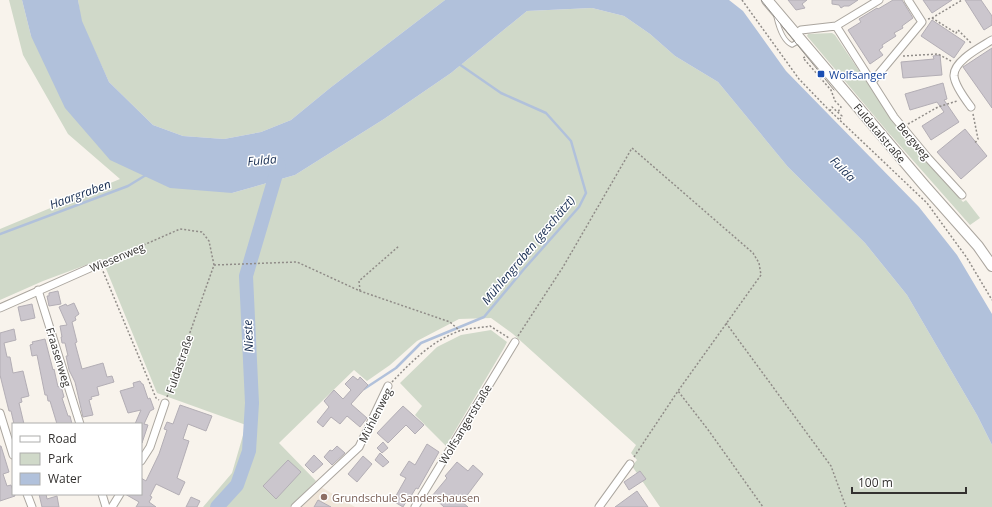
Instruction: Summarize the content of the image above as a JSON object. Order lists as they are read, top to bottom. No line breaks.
{"streets":{"main road":["Fuldatalstraße"],"street":["Bergweg","Wiesenweg","Fraasenweg","Fuldastraße","Mühlenweg","Wolfsangerstraße"]},"crossings":[["Wiesenweg","Fraasenweg"],["Wiesenweg","Fuldastraße"],["Mühlenweg","Wolfsangerstraße"]],"water":["Fulda","Haargraben","Mühlengraben (geschätzt)","Nieste"],"places":{"transit":["Wolfsanger"],"other":["Grundschule Sandershausen"]},"legend":["Road","Park","Water"],"scale_bar":"100 m"}
